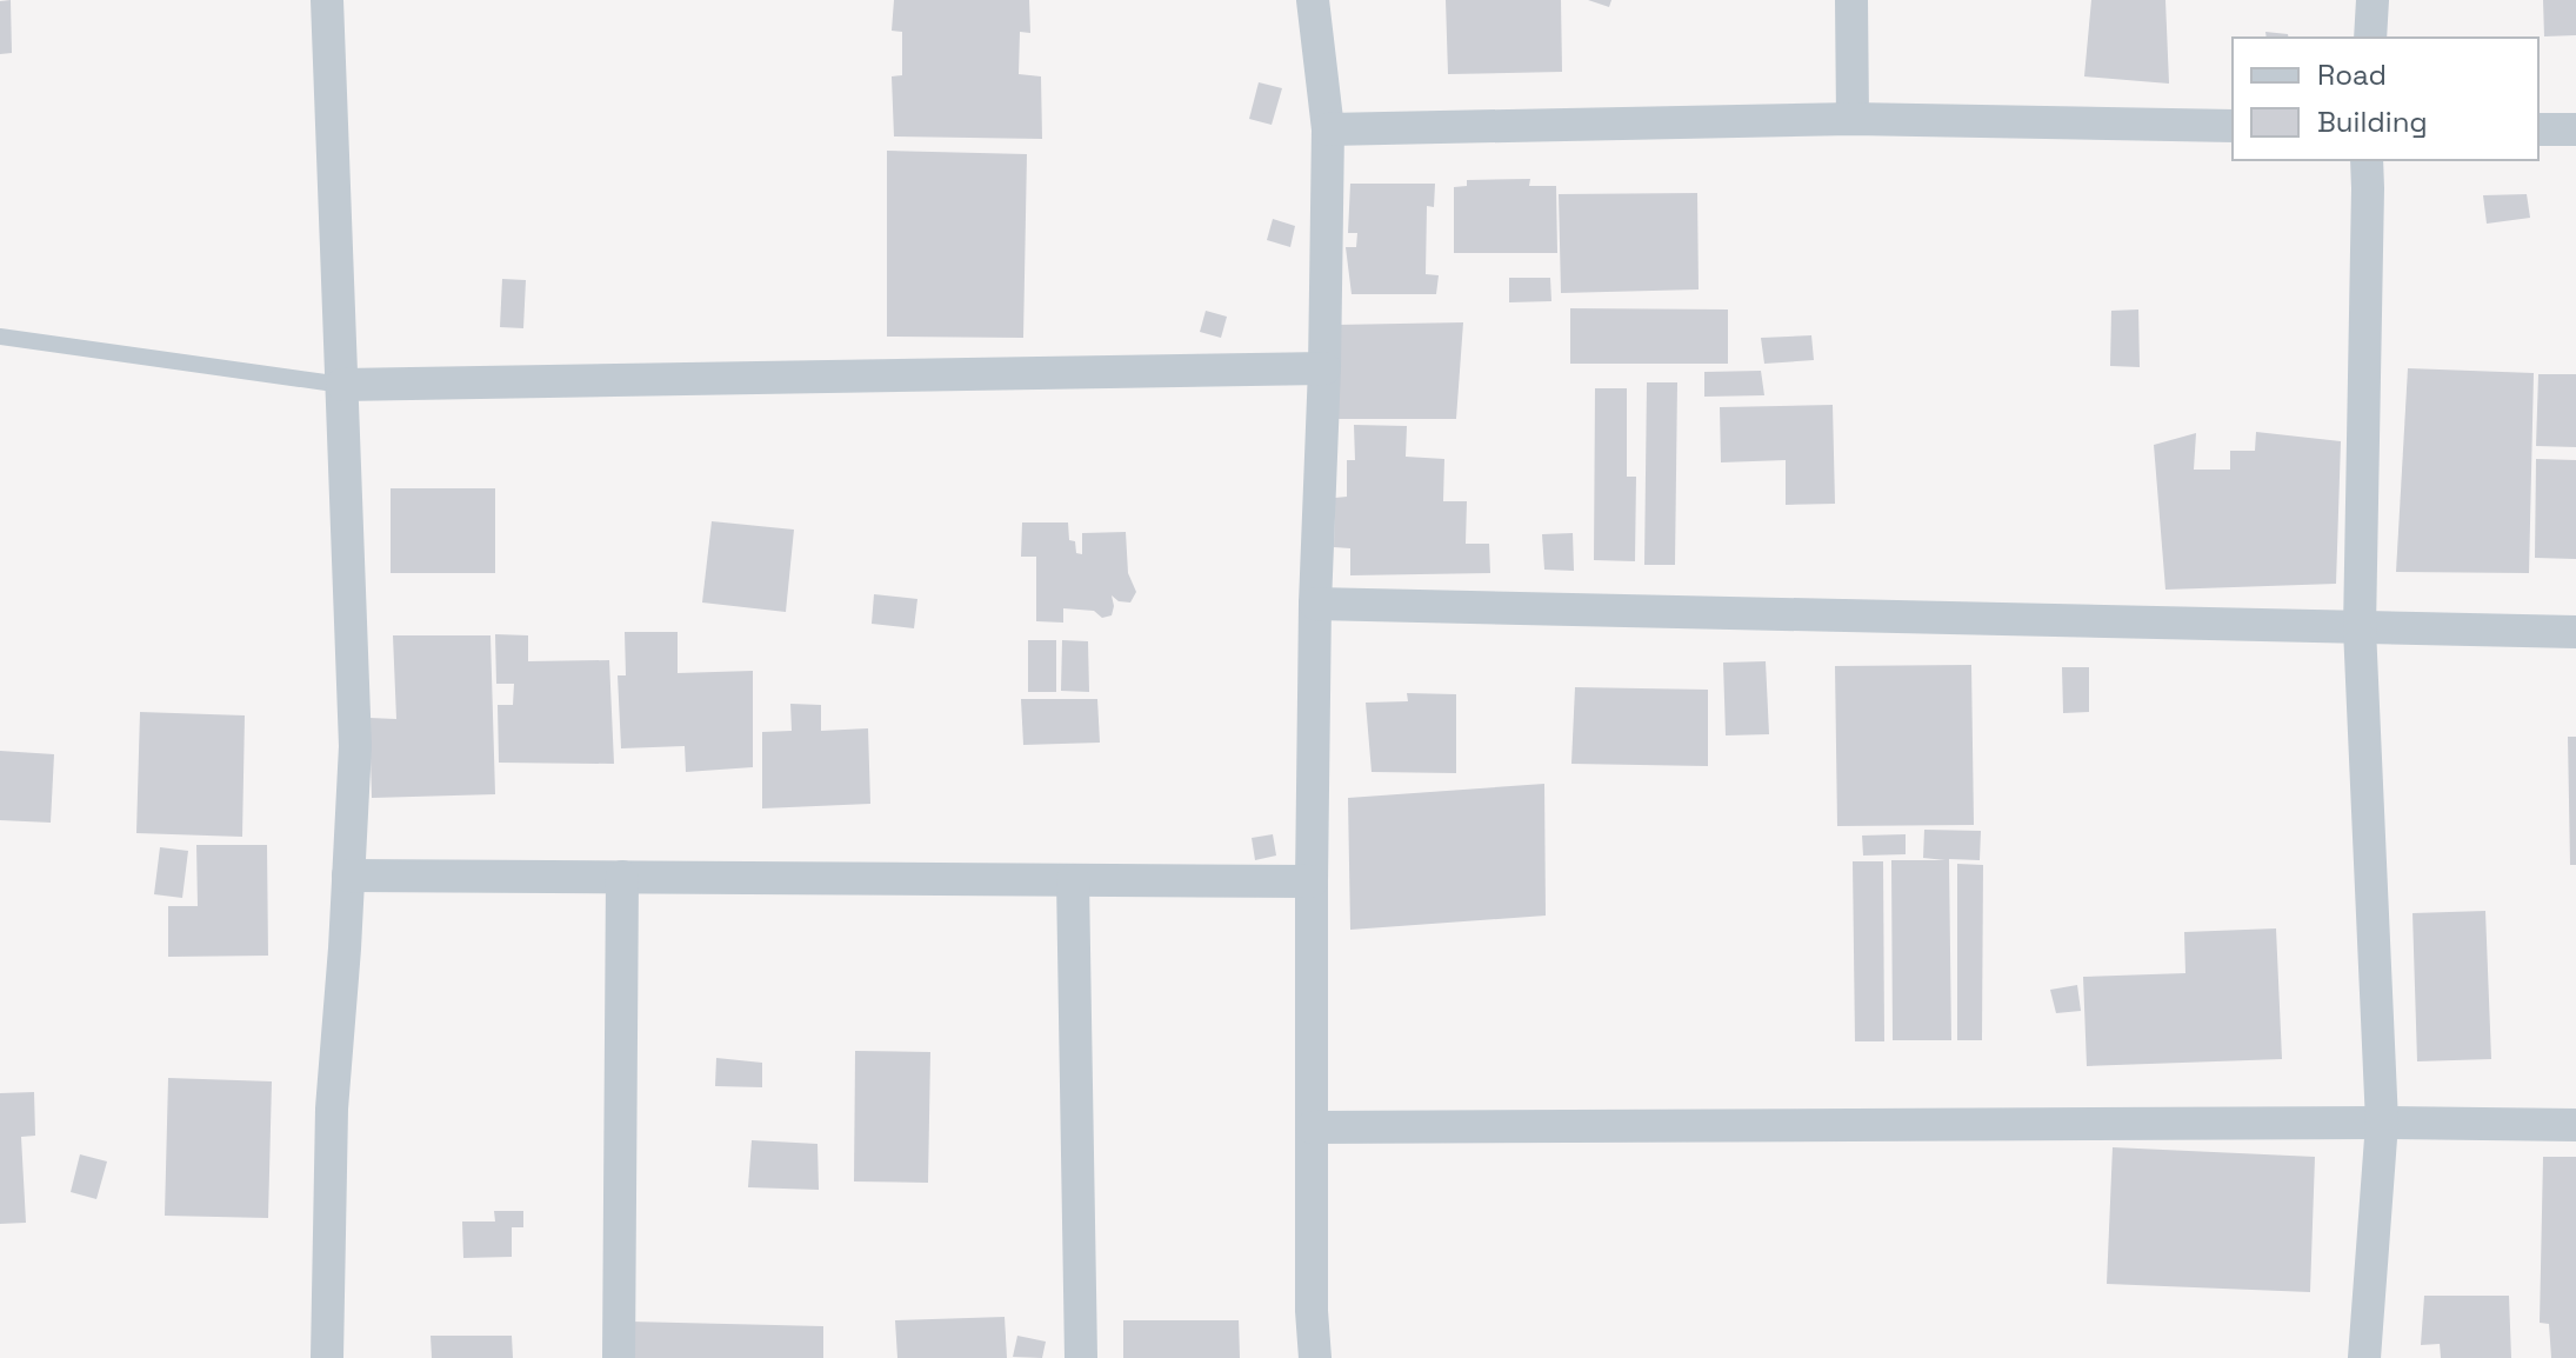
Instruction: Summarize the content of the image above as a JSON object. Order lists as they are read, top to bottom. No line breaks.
{"legend":["Road","Building"]}
